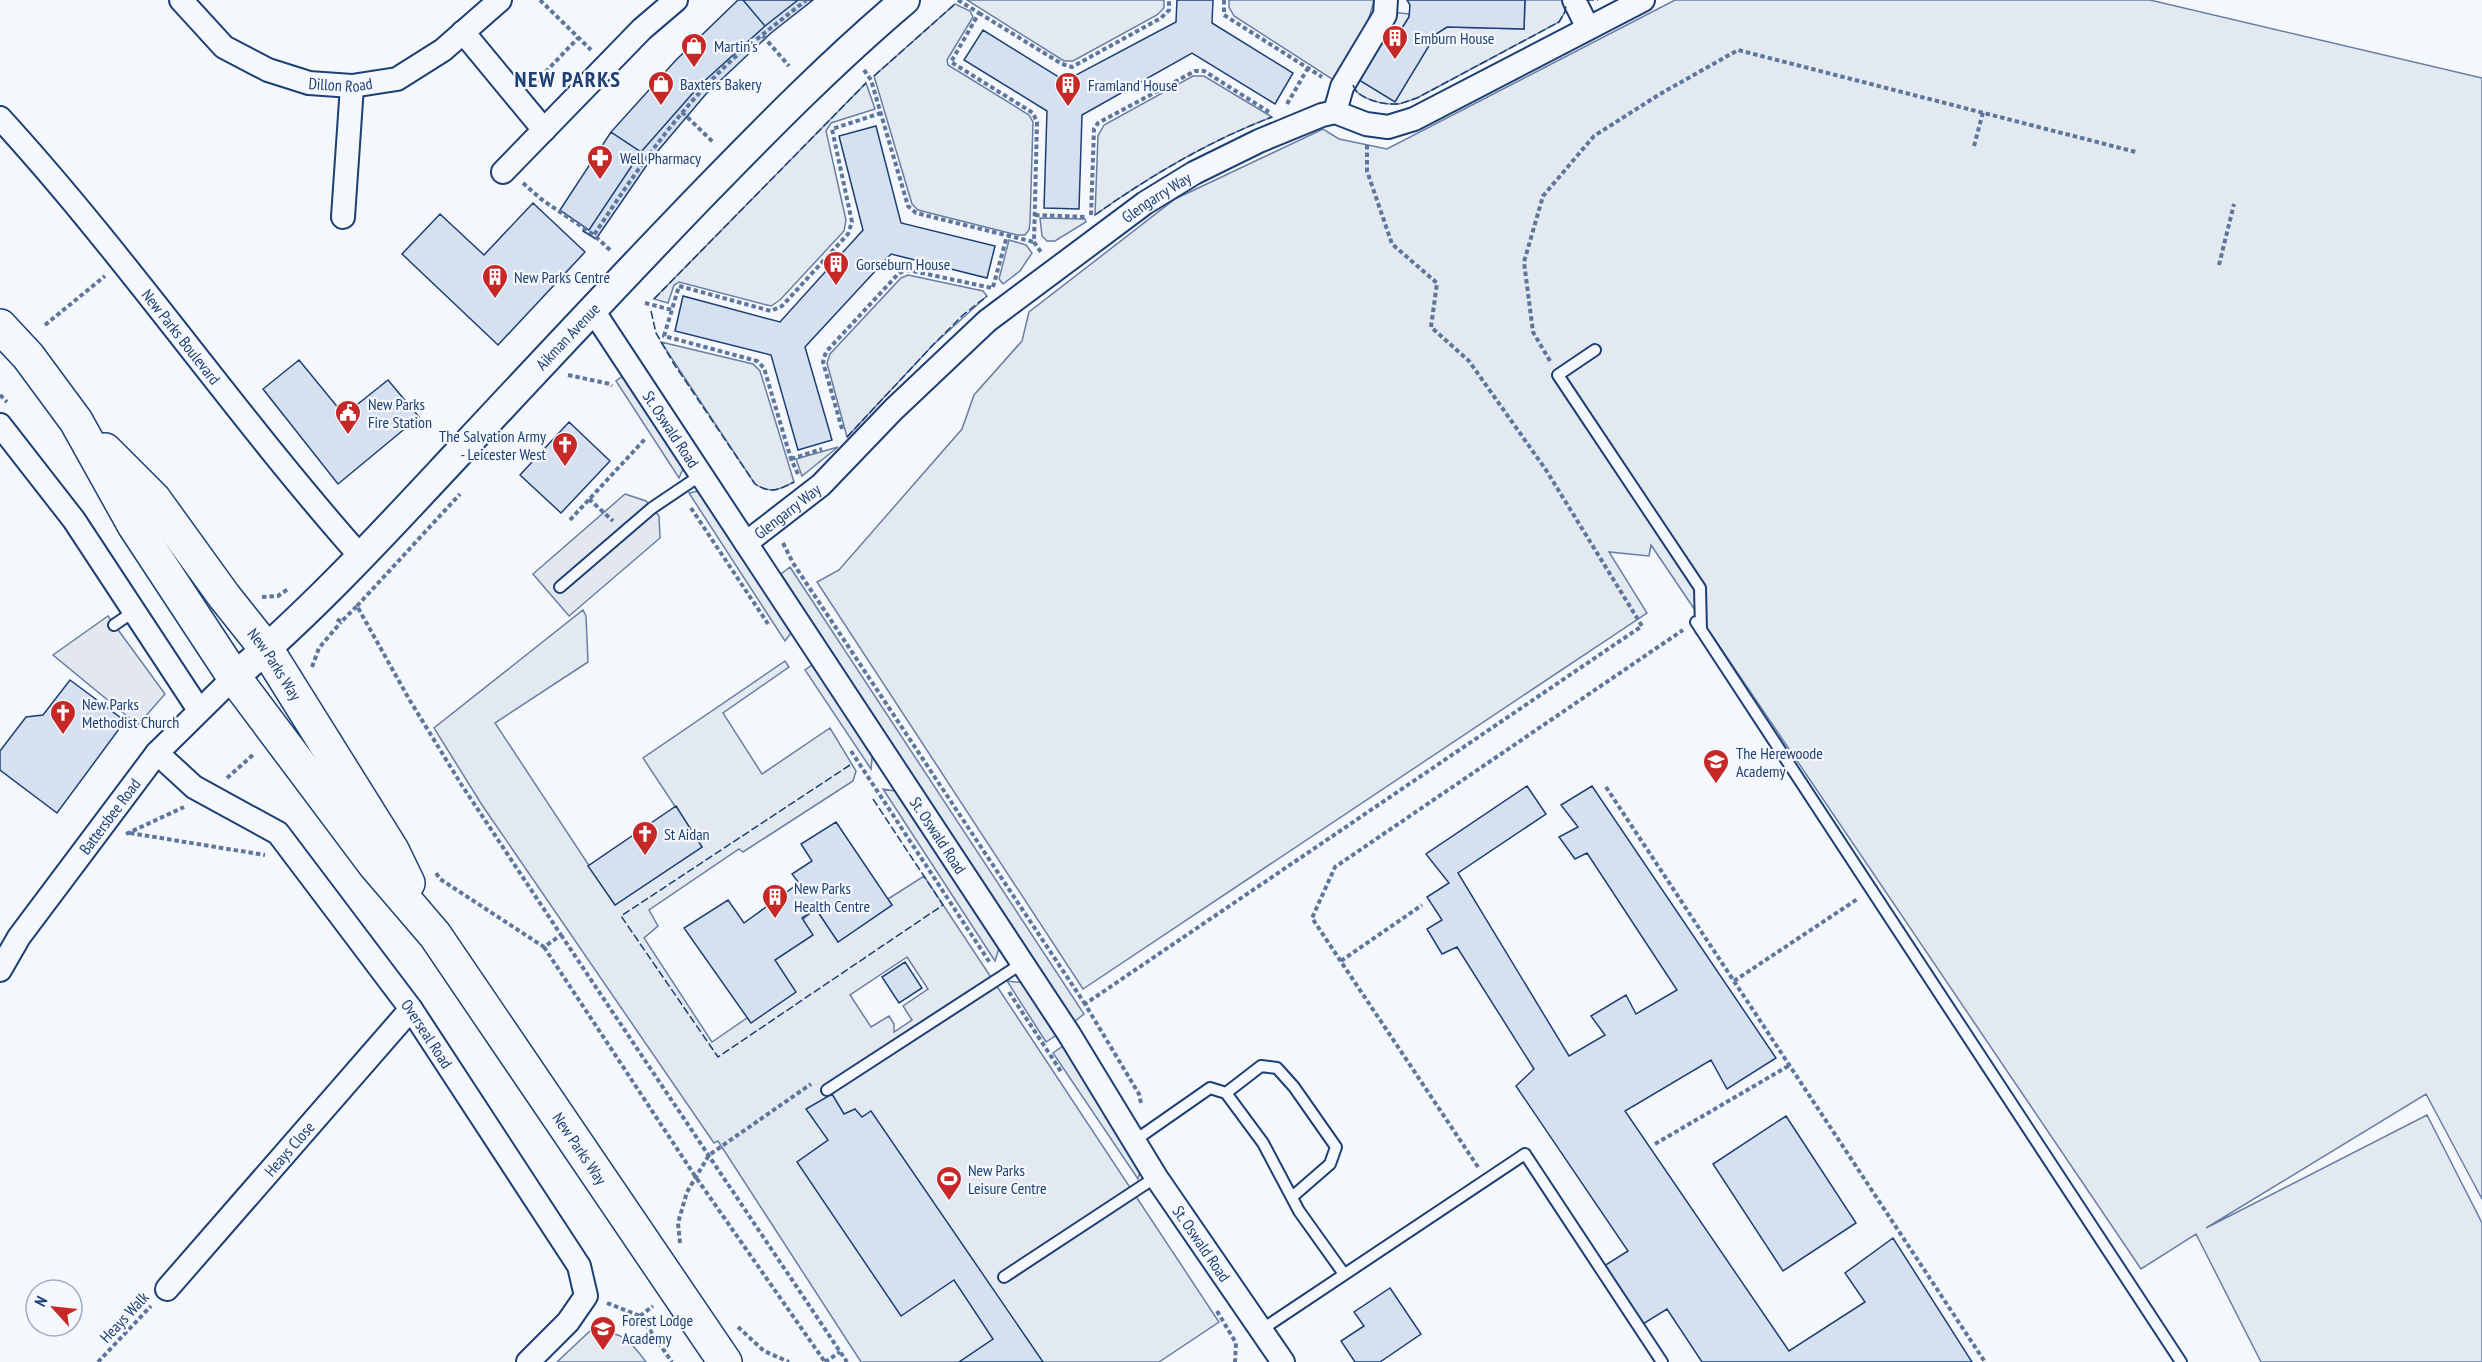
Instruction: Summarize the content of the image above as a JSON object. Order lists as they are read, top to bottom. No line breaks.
{"streets":{"highway":["New Parks Way"],"street":["Dillon Road","Glengarry Way","Aikman Avenue","New Parks Boulevard","St. Oswald Road","Battersbee Road","Overseal Road","Heays Close"],"path":["Heays Walk"]},"crossings":[["Glengarry Way","St. Oswald Road"],["Aikman Avenue","New Parks Boulevard"],["Aikman Avenue","St. Oswald Road"],["Aikman Avenue","New Parks Way"],["Aikman Avenue","Battersbee Road"],["New Parks Way","Battersbee Road"],["Battersbee Road","Overseal Road"],["Overseal Road","Heays Close"],["Heays Close","Heays Walk"]],"districts":["NEW PARKS"],"places":{"building":["Emburn House","Framland House","Gorseburn House","New Parks Centre","New Parks Health Centre"],"shop":["Martin's","Baxters Bakery"],"pharmacy":["Well Pharmacy"],"public building":["New Parks Fire Station"],"church":["The Salvation Army - Leicester West","New Parks Methodist Church","St Aidan"],"school or university":["The Herewoode Academy","Forest Lodge Academy"],"sports":["New Parks Leisure Centre"]},"north":"top left"}
